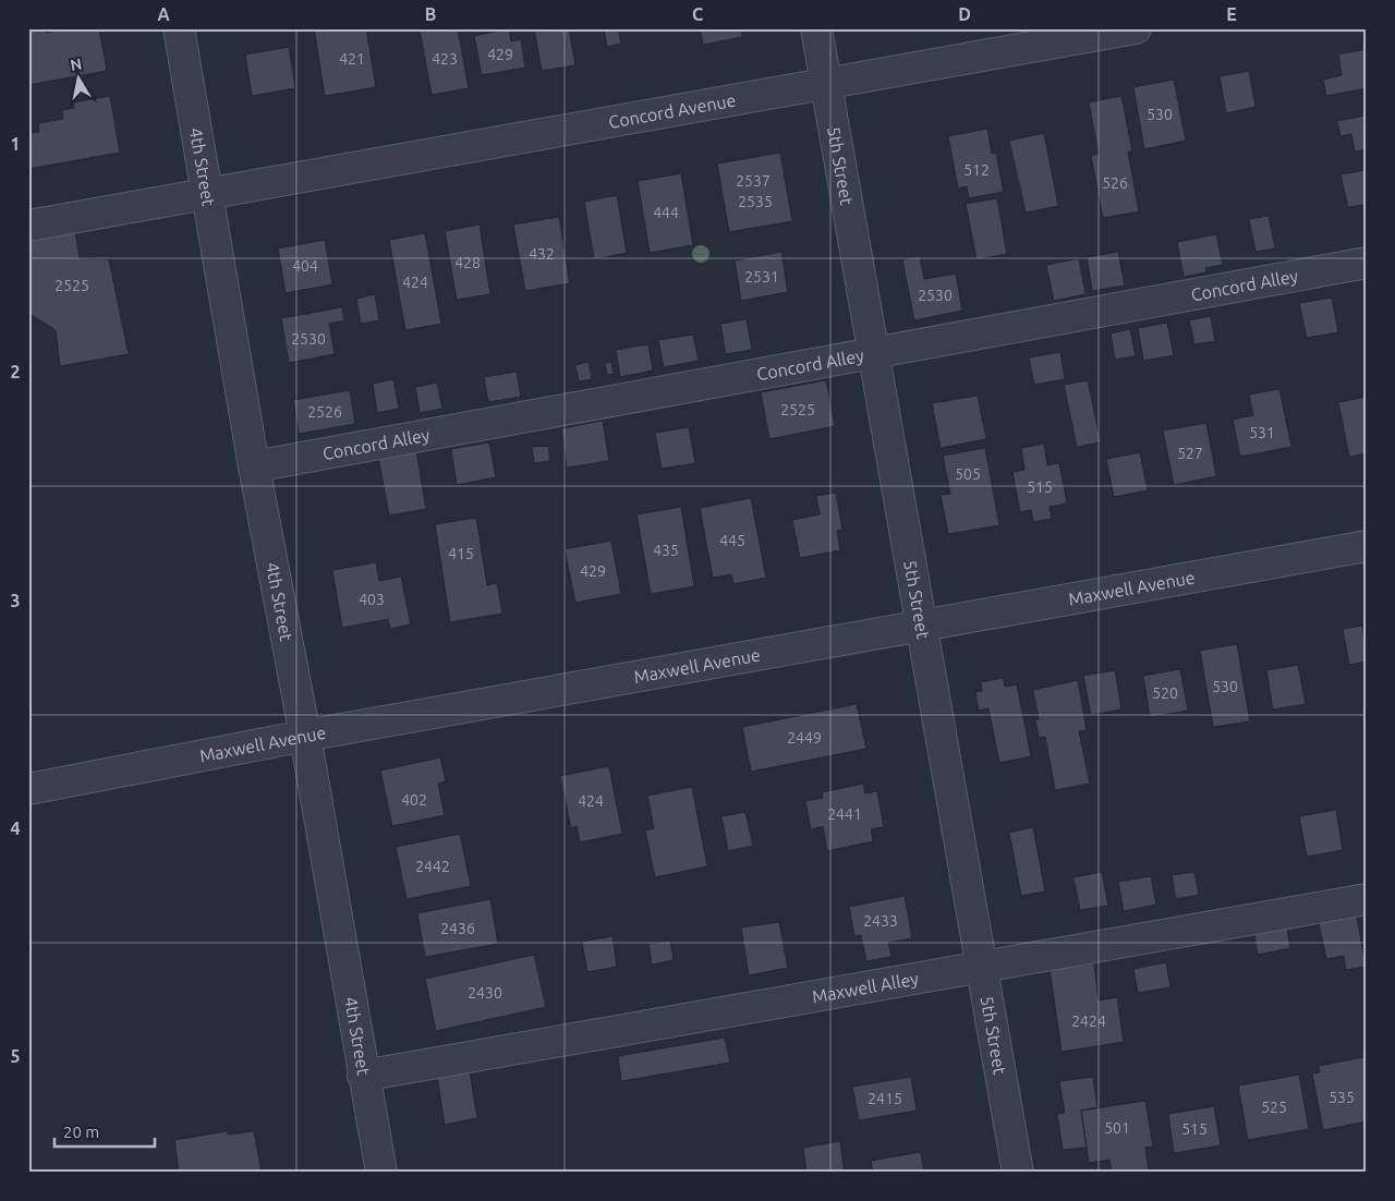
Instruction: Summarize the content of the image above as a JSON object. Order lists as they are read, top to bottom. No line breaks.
{"streets":{"street":["Concord Avenue","4th Street","5th Street","Concord Alley","Maxwell Avenue","Maxwell Alley"]},"crossings":[["Concord Avenue","4th Street"],["Concord Avenue","5th Street"],["4th Street","Concord Alley"],["4th Street","Maxwell Avenue"],["4th Street","Maxwell Alley"],["5th Street","Concord Alley"],["5th Street","Maxwell Avenue"],["5th Street","Maxwell Alley"]],"house_numbers":["429","421","423","530","512","2537","526","2535","444","432","428","404","2531","424","2525","2530","2530","2525","2526","531","527","505","515","445","435","415","429","403","530","520","2449","402","424","2441","2442","2433","2436","2430","2424","535","2415","525","501","515"],"scale_bar":"20 m","north":"top","grid":{"columns":["A","B","C","D","E"],"rows":["1","2","3","4","5"]}}
